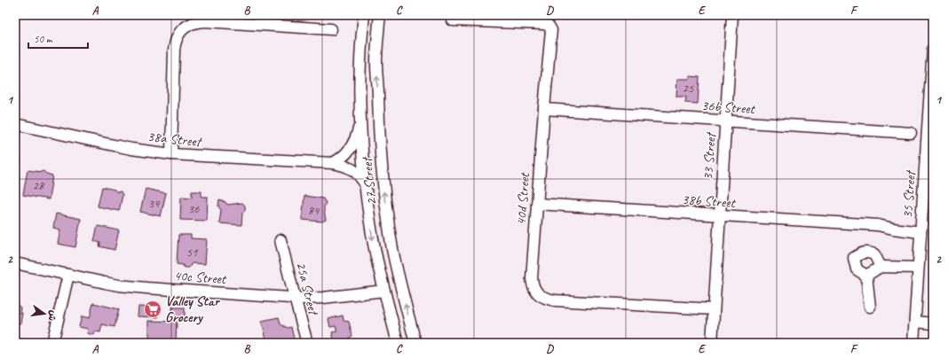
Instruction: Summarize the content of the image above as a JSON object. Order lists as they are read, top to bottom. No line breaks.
{"streets":{"street":["36b Street","38a Street","33 Street","27 Street","35 Street","40d Street","38b Street","40c Street","25a Street"]},"crossings":[["36b Street","33 Street"],["36b Street","40d Street"],["38a Street","27 Street"],["33 Street","40d Street"],["33 Street","38b Street"],["27 Street","40c Street"],["35 Street","38b Street"],["40d Street","38b Street"],["40c Street","25a Street"]],"places":{"supermarket":["Valley Star Grocery"]},"house_numbers":["25","28","34","36","84","51"],"scale_bar":"50 m","north":"right","grid":{"columns":["A","B","C","D","E","F"],"rows":["1","2"]}}
